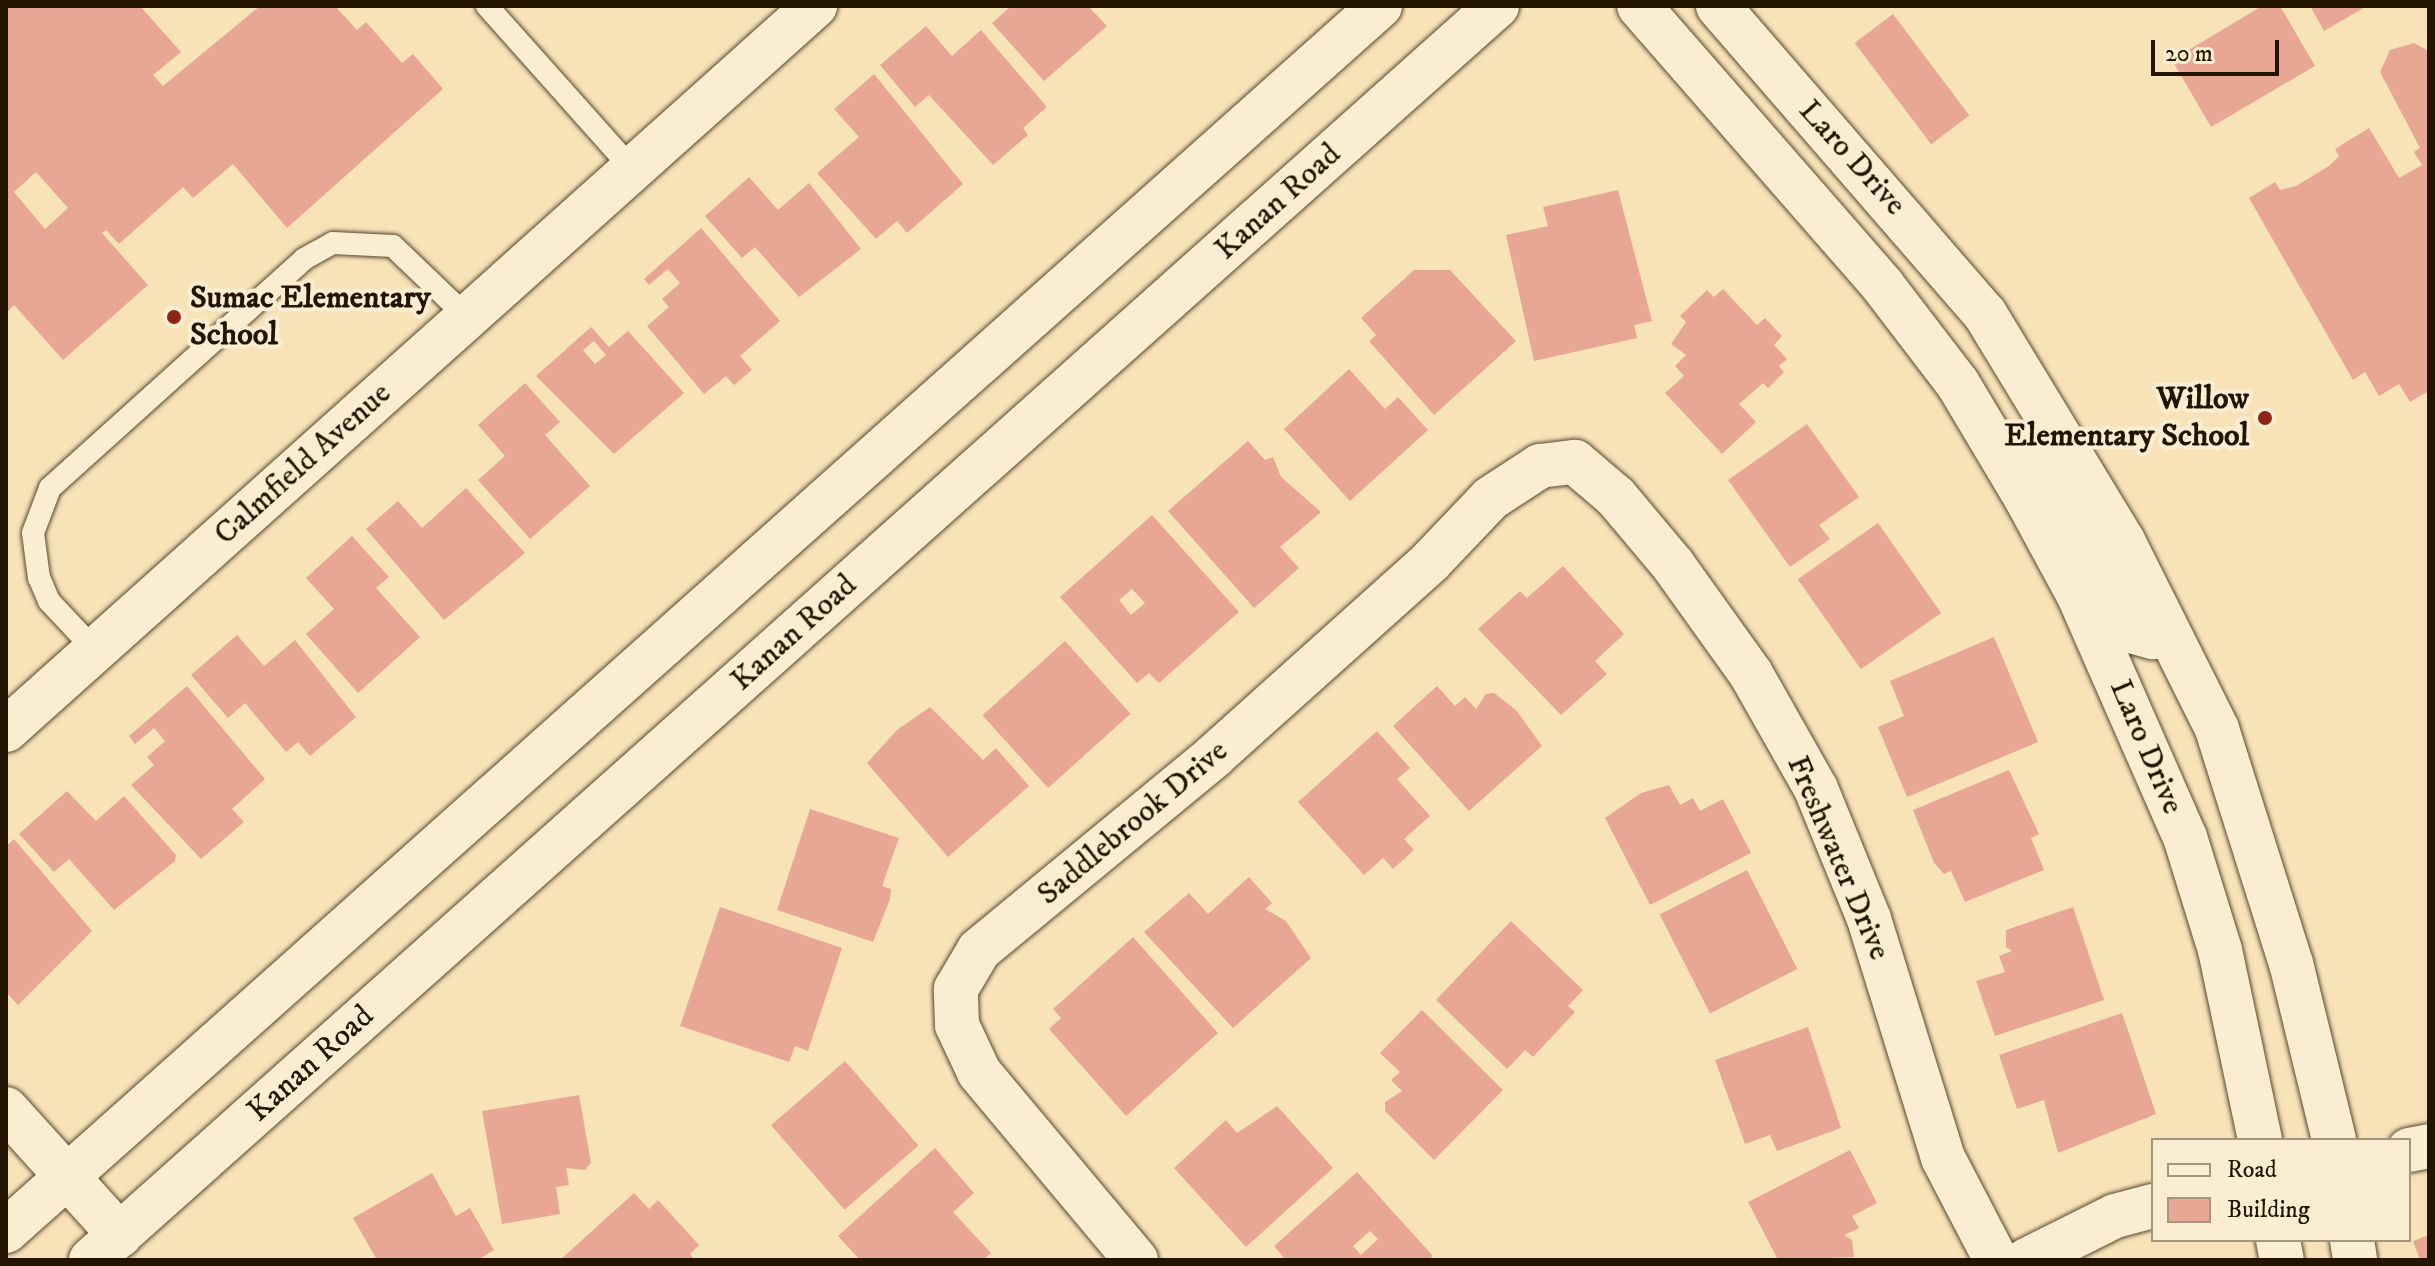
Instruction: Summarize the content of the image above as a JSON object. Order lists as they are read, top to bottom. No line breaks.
{"streets":{"street":["Laro Drive","Kanan Road","Calmfield Avenue","Saddlebrook Drive","Freshwater Drive"]},"crossings":[["Saddlebrook Drive","Freshwater Drive"]],"places":["Sumac Elementary School","Willow Elementary School"],"legend":["Road","Building"],"scale_bar":"20 m"}
